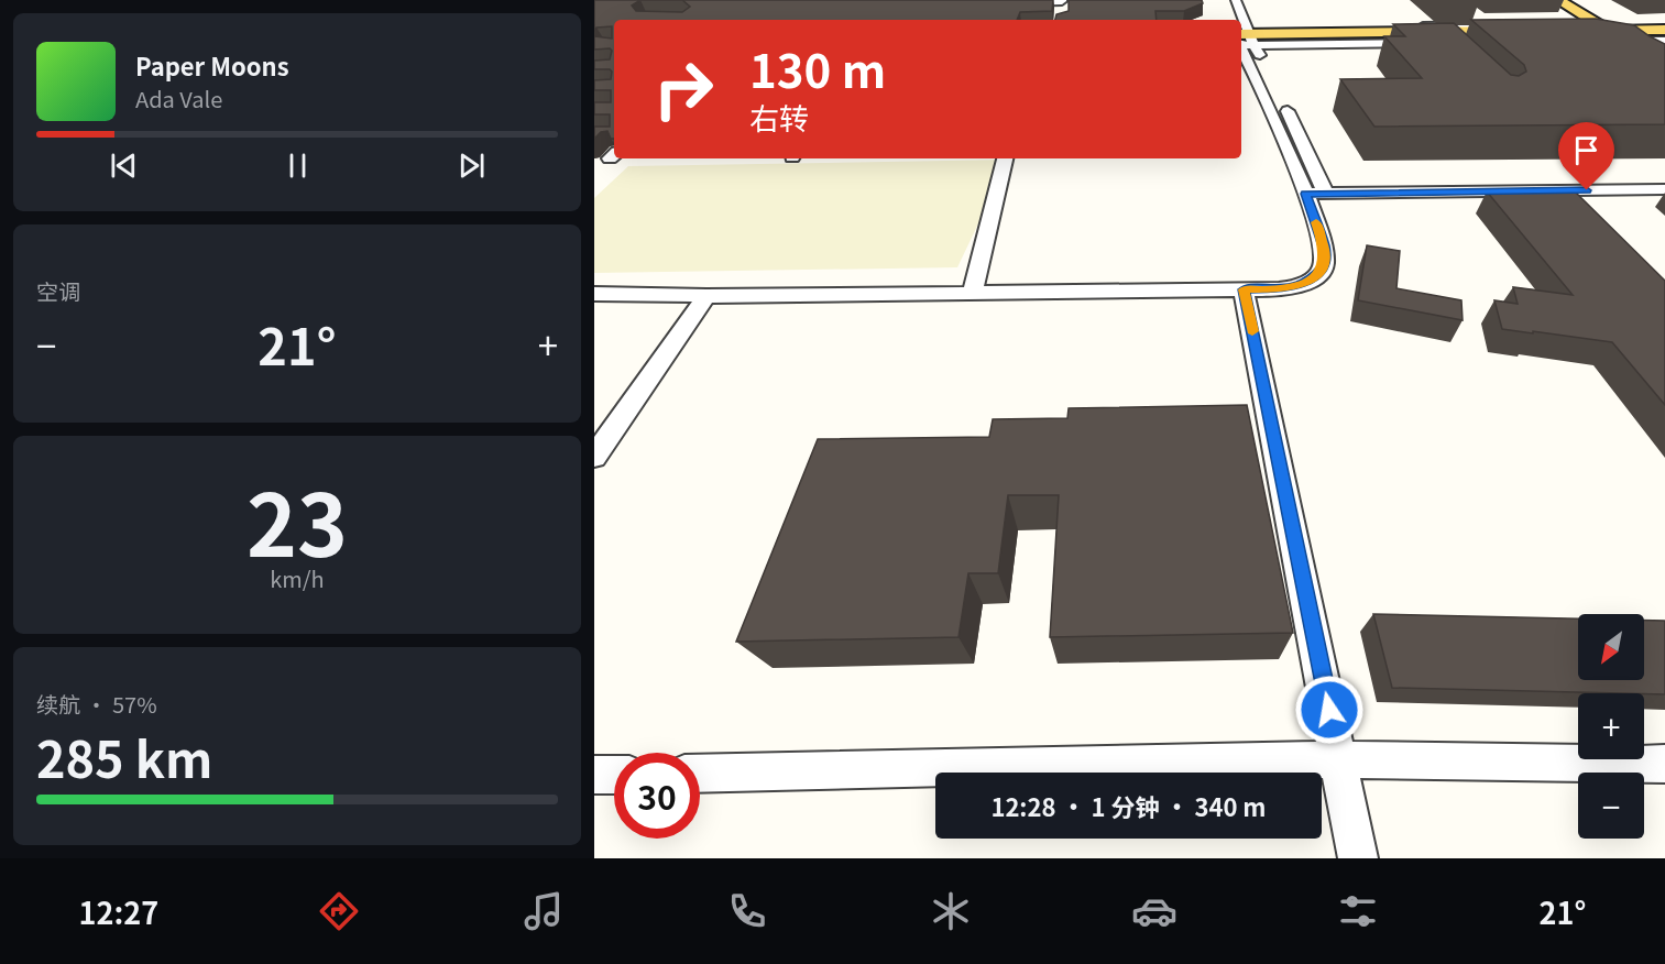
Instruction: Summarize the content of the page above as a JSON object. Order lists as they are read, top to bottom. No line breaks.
{"north":"bottom left","page":{"turn":["130 m","右转"],"song":["Paper Moons","Ada Vale"],"tile":["空调",["23","km/h"],["续航 · 57%","285 km"]],"heat":["−","21°","+"],"map_buttons":["+","−"],"limit":"30","trip":"12:28 · 1 分钟 · 340 m","tabs":["12:27","21°"]}}
